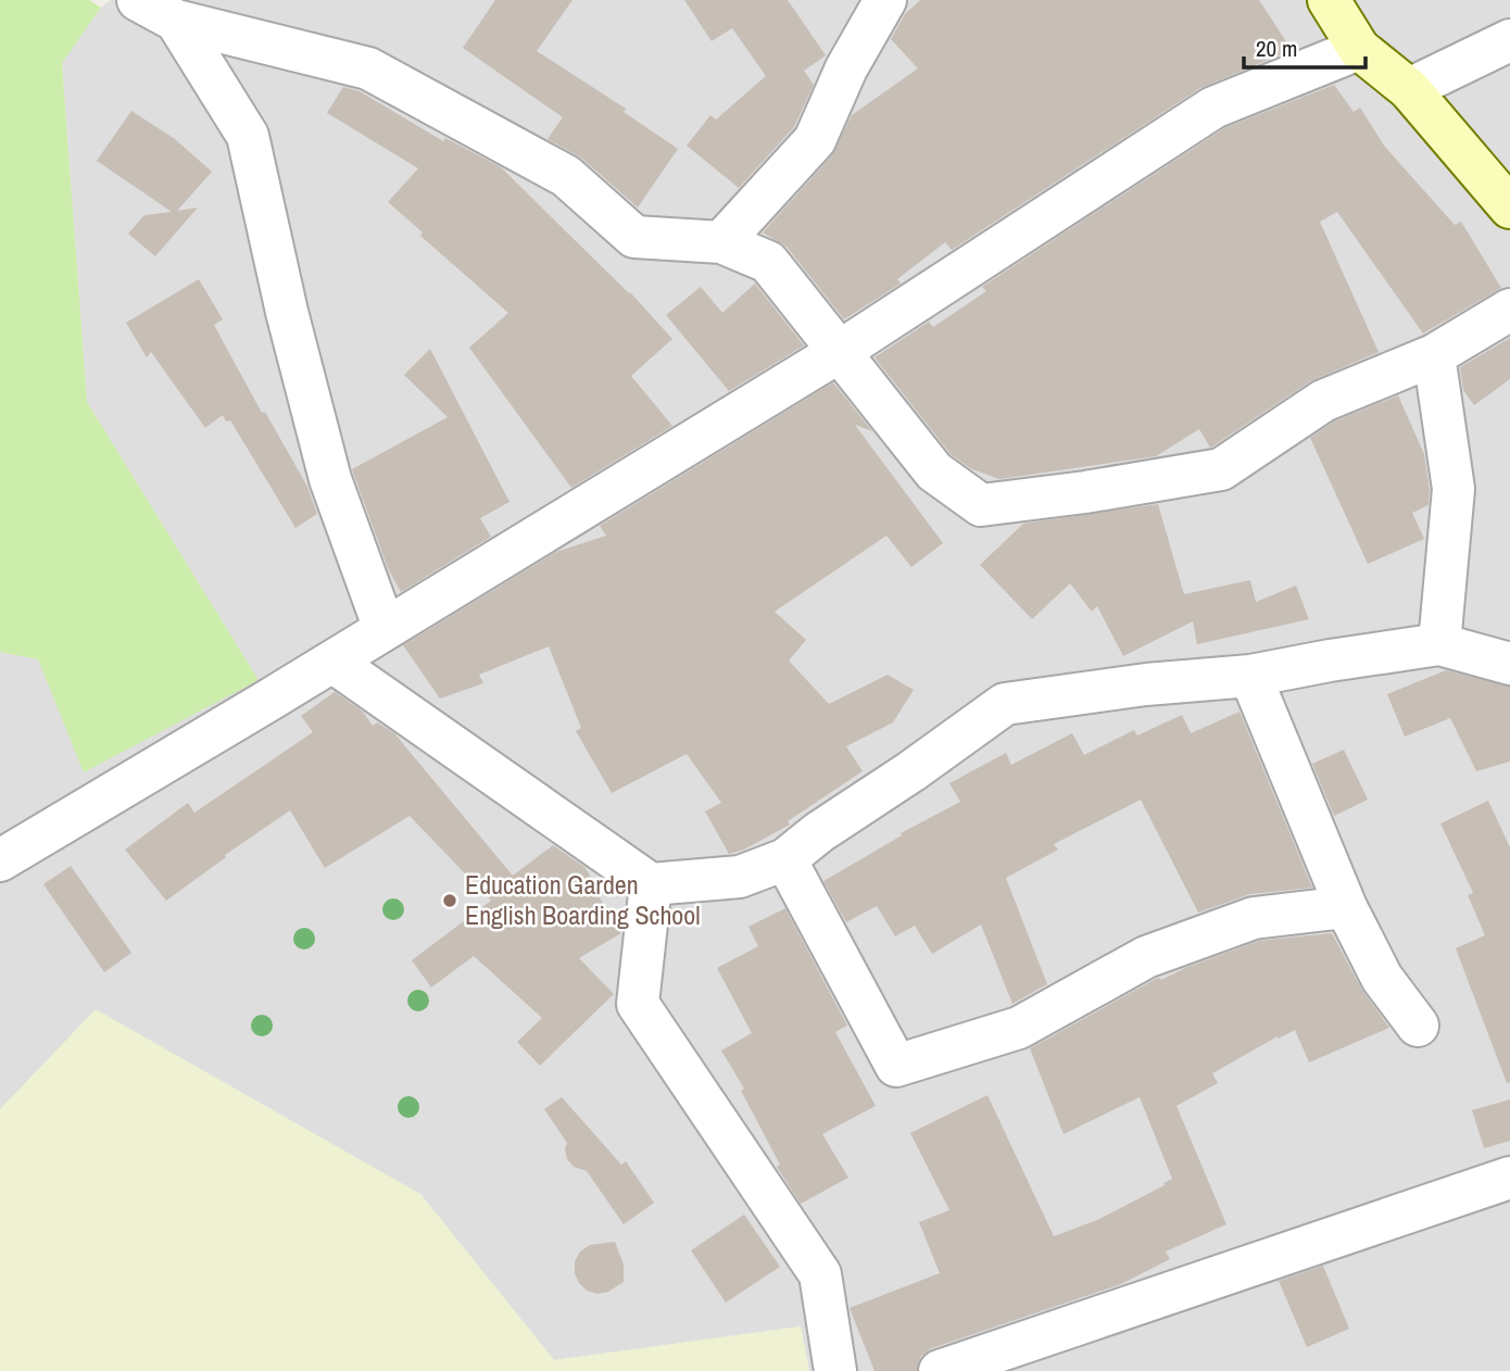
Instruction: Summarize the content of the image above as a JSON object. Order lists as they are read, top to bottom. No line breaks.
{"places":["Education Garden English Boarding School"],"scale_bar":"20 m"}
